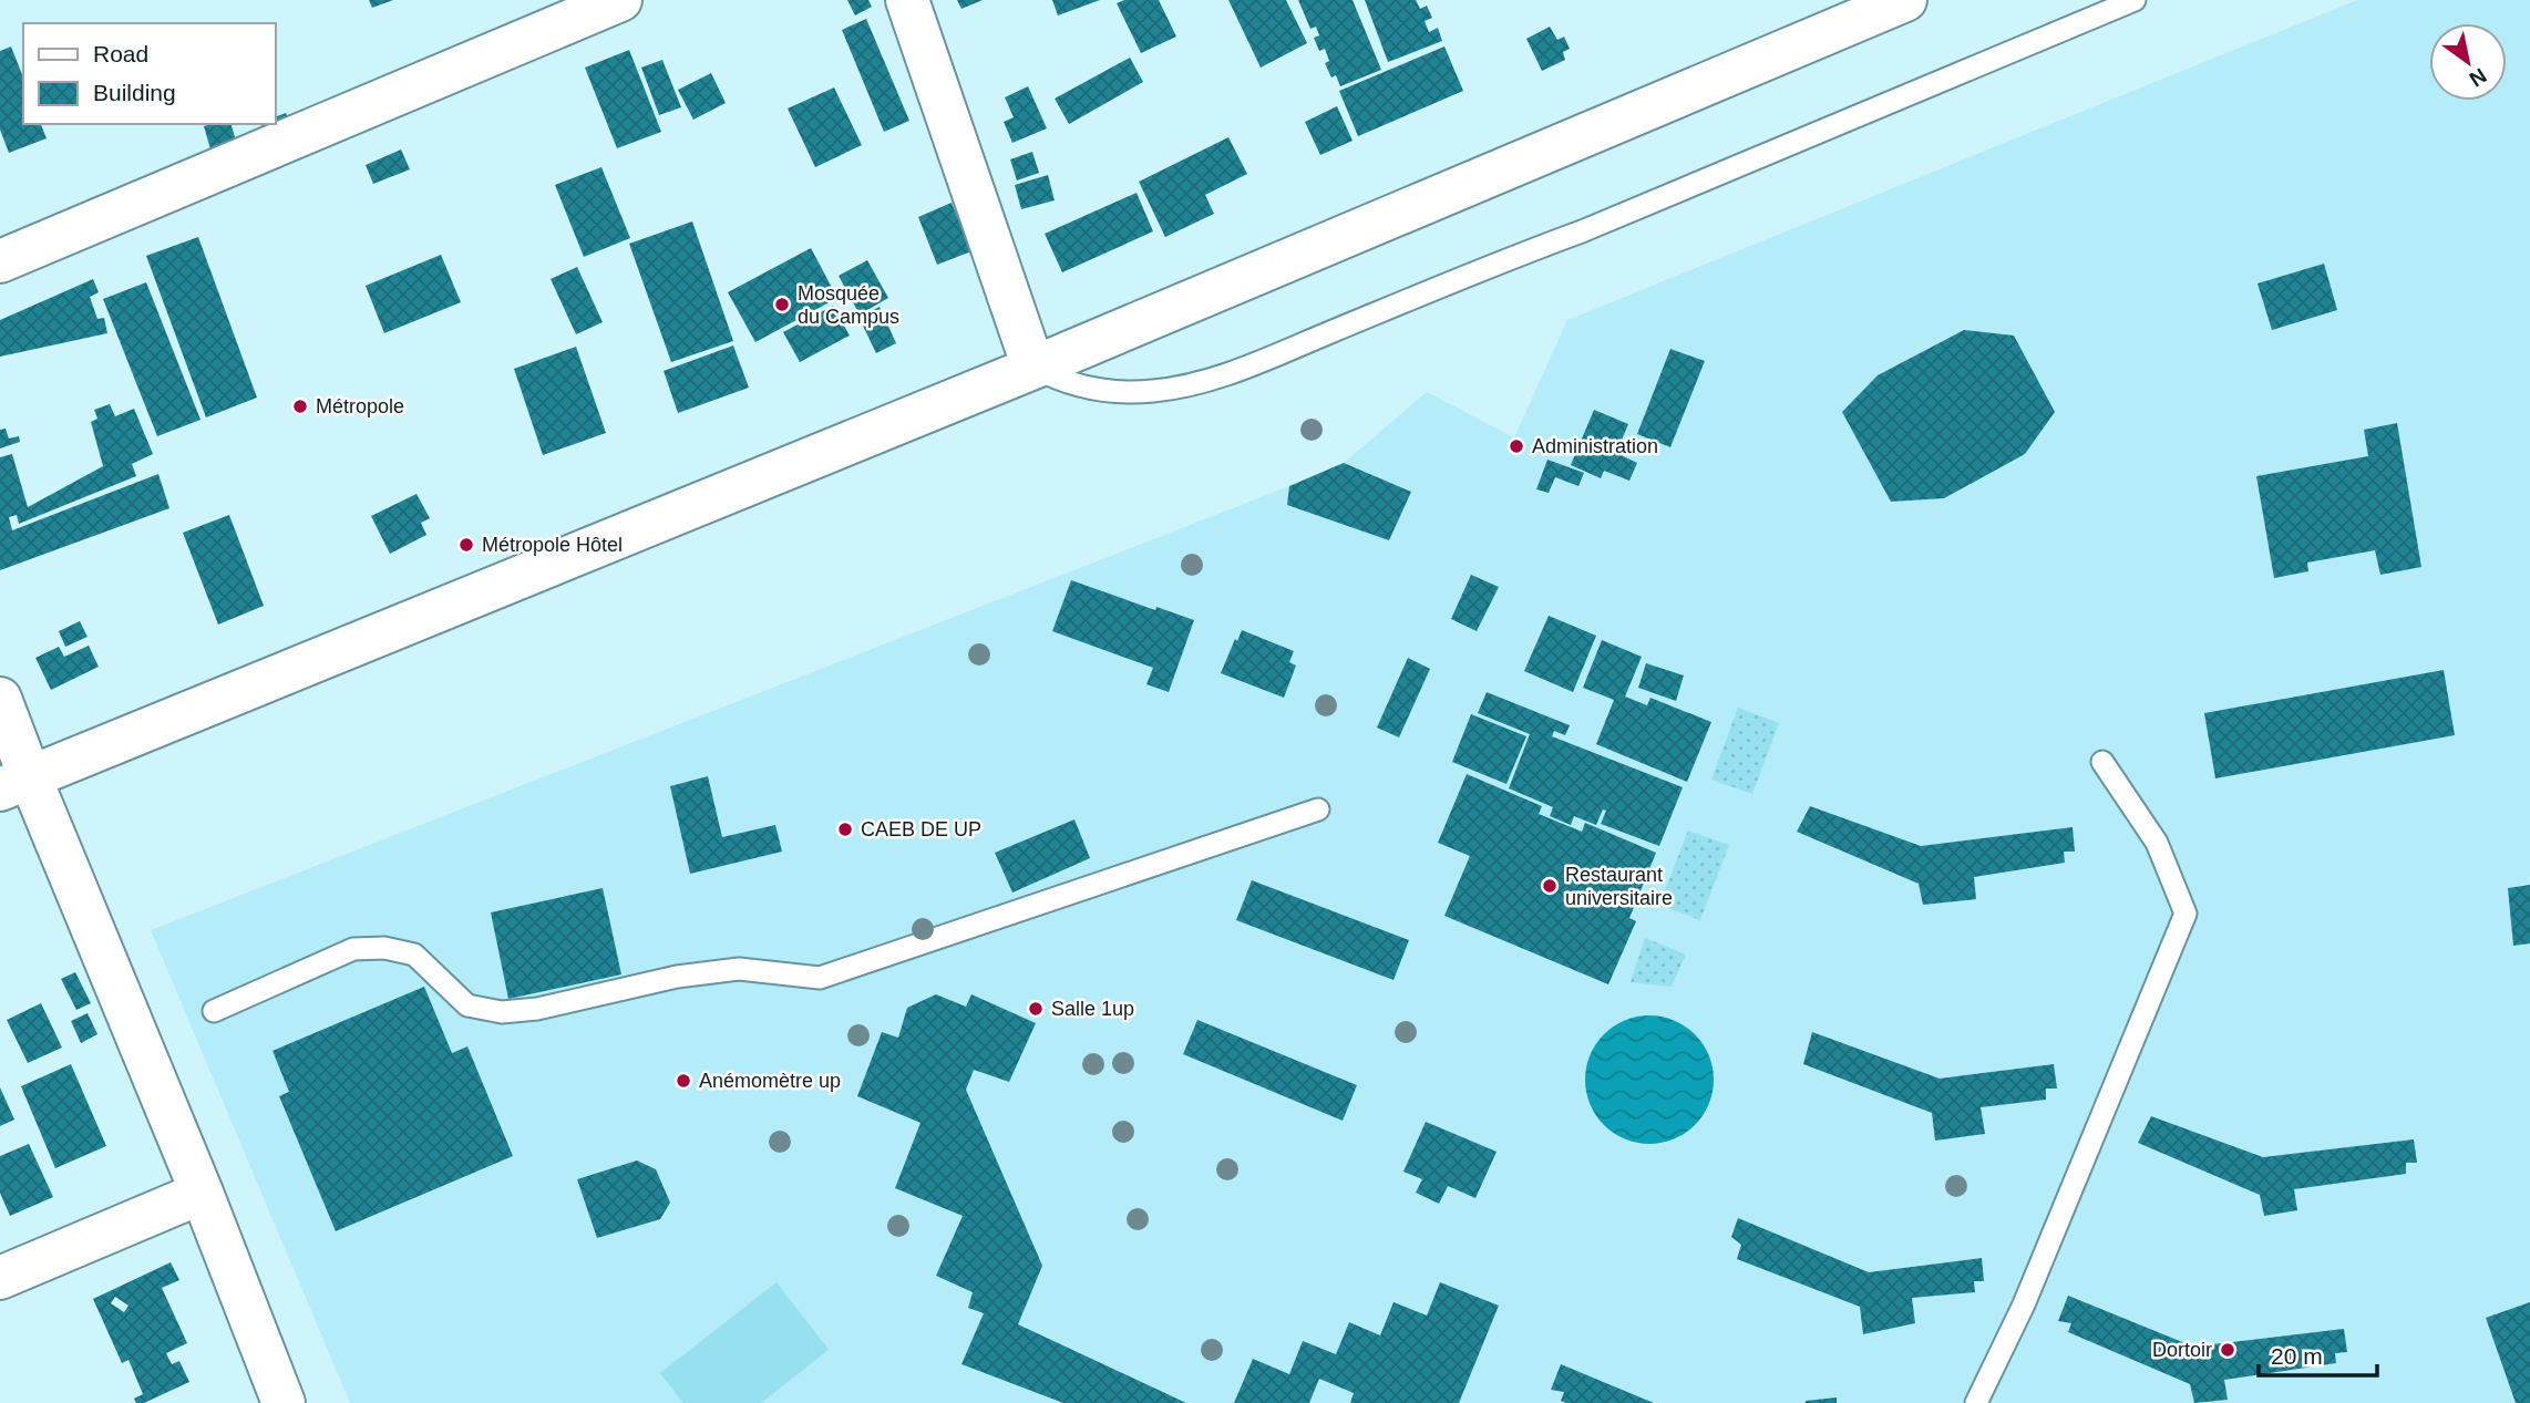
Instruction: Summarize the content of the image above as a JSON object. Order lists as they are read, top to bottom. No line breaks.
{"places":["Mosquée du Campus","Métropole","Administration","Métropole Hôtel","CAEB DE UP","Restaurant universitaire","Salle 1up","Anémomètre up","Dortoir"],"legend":["Road","Building"],"scale_bar":"20 m","north":"bottom right"}
